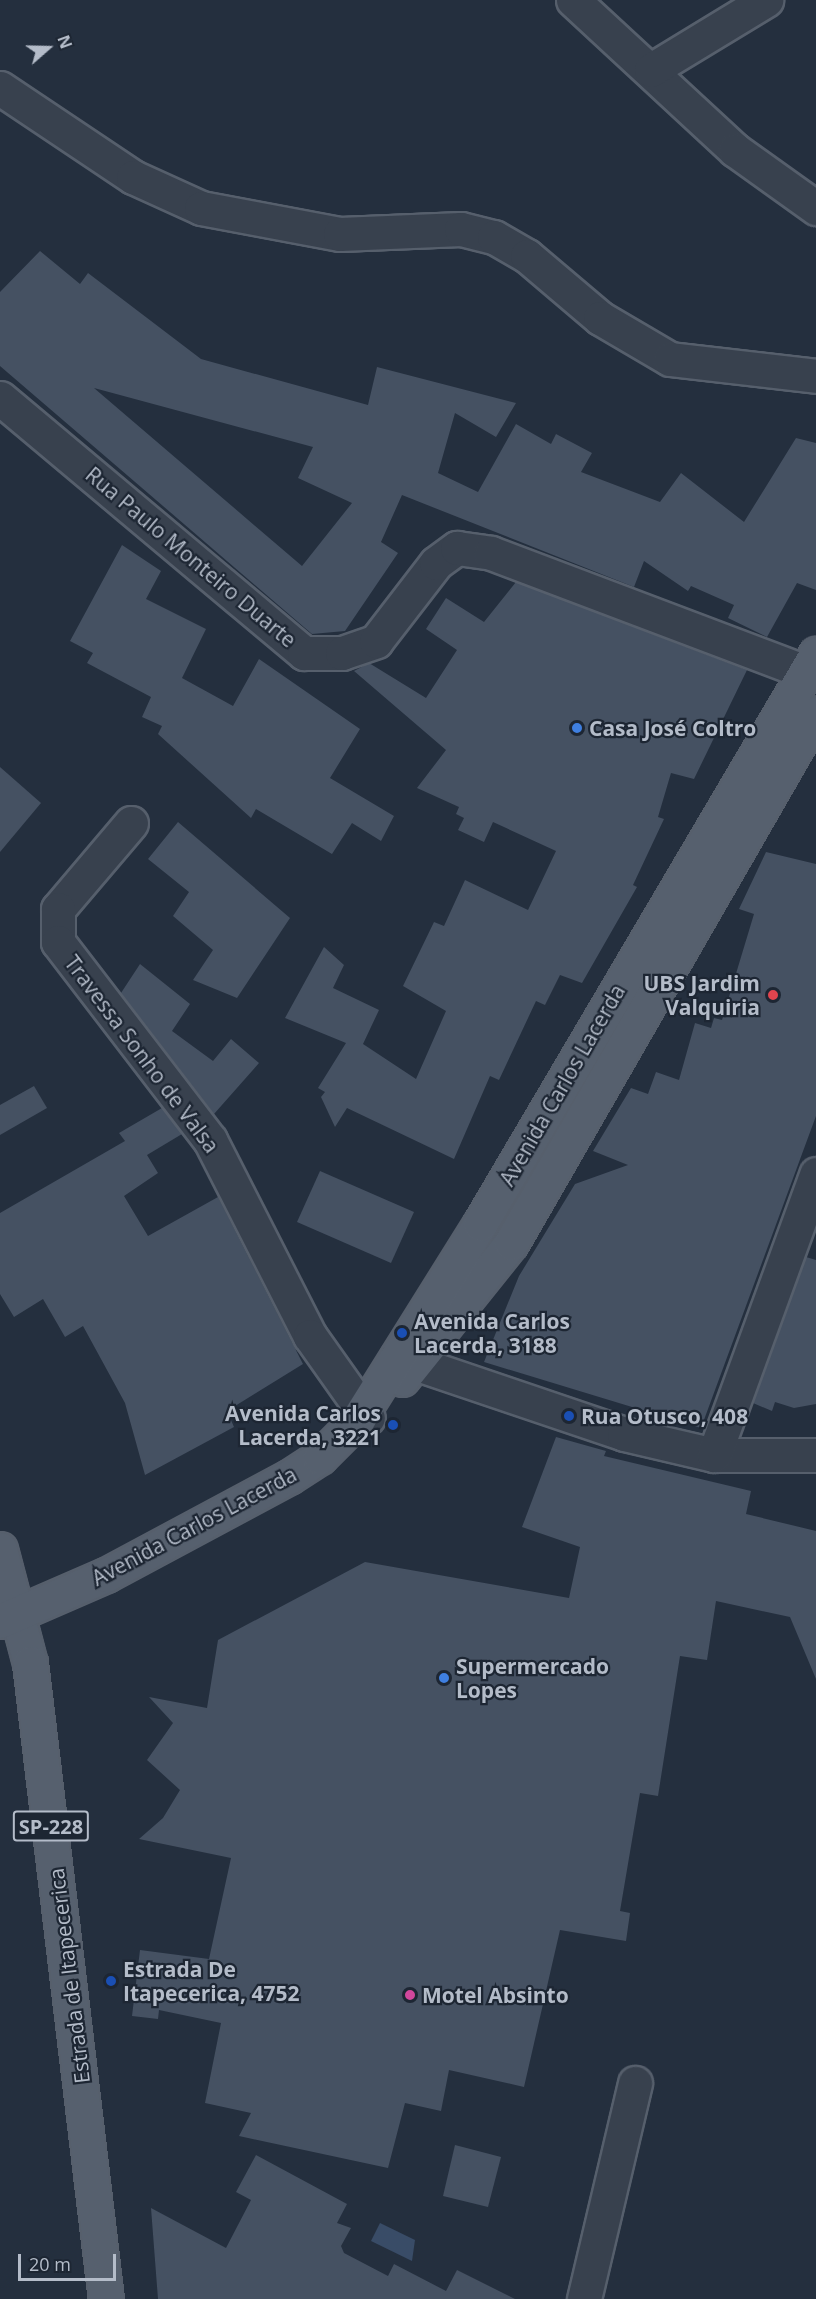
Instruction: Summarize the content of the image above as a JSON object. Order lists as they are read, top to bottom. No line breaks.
{"streets":{"main road":["Avenida Carlos Lacerda","SP-228","Estrada de Itapecerica"],"street":["Rua Paulo Monteiro Duarte","Travessa Sonho de Valsa"]},"crossings":[["Rua Paulo Monteiro Duarte","Avenida Carlos Lacerda"],["Travessa Sonho de Valsa","Avenida Carlos Lacerda"],["Avenida Carlos Lacerda","Estrada de Itapecerica"]],"places":["Casa José Coltro","UBS Jardim Valquiria","Avenida Carlos Lacerda, 3188","Rua Otusco, 408","Avenida Carlos Lacerda, 3221","Supermercado Lopes","Estrada De Itapecerica, 4752","Motel Absinto"],"scale_bar":"20 m","north":"right"}
